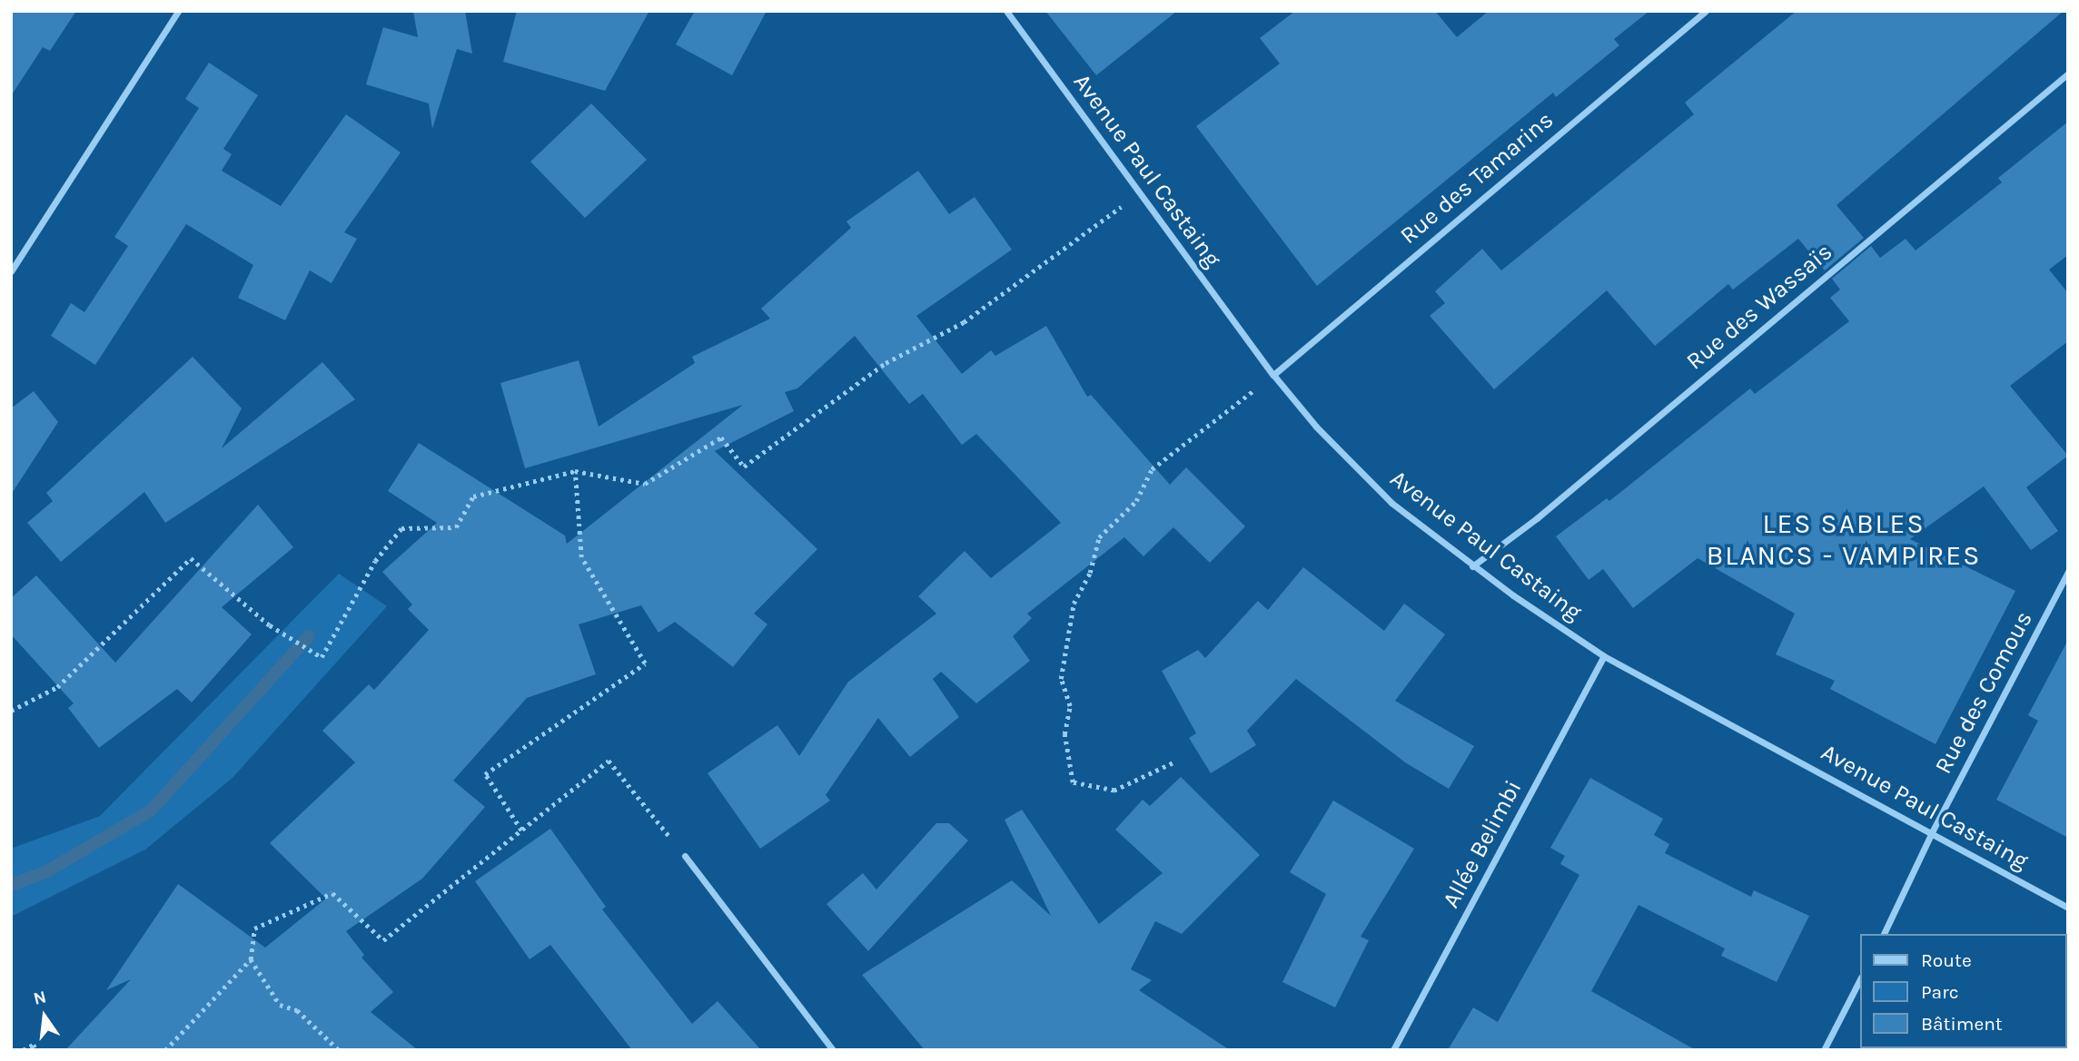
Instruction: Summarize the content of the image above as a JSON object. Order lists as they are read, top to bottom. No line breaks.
{"streets":{"street":["Avenue Paul Castaing","Rue des Tamarins","Rue des Wassaïs","Rue des Comous","Allée Belimbi"]},"crossings":[["Avenue Paul Castaing","Rue des Tamarins"],["Avenue Paul Castaing","Rue des Wassaïs"],["Avenue Paul Castaing","Rue des Comous"],["Avenue Paul Castaing","Allée Belimbi"]],"districts":["LES SABLES BLANCS - VAMPIRES"],"legend":["Route","Parc","Bâtiment"],"north":"top"}
